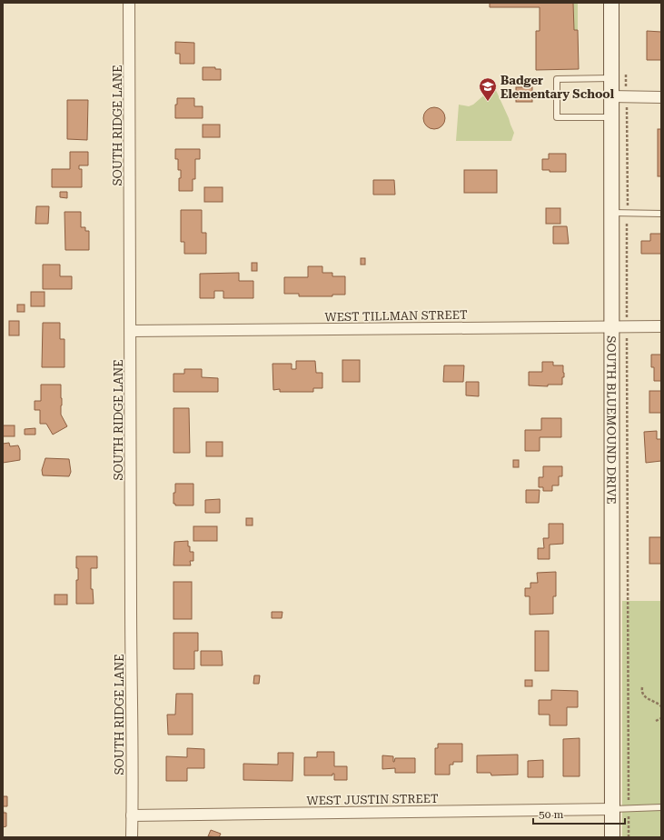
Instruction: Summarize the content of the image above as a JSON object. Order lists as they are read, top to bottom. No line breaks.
{"streets":{"main road":["SOUTH BLUEMOUND DRIVE"],"street":["SOUTH RIDGE LANE","WEST TILLMAN STREET","WEST JUSTIN STREET"]},"crossings":[["SOUTH RIDGE LANE","WEST TILLMAN STREET"],["SOUTH RIDGE LANE","WEST JUSTIN STREET"],["WEST TILLMAN STREET","SOUTH BLUEMOUND DRIVE"],["SOUTH BLUEMOUND DRIVE","WEST JUSTIN STREET"]],"places":{"school or university":["Badger Elementary School"]},"scale_bar":"50 m"}
